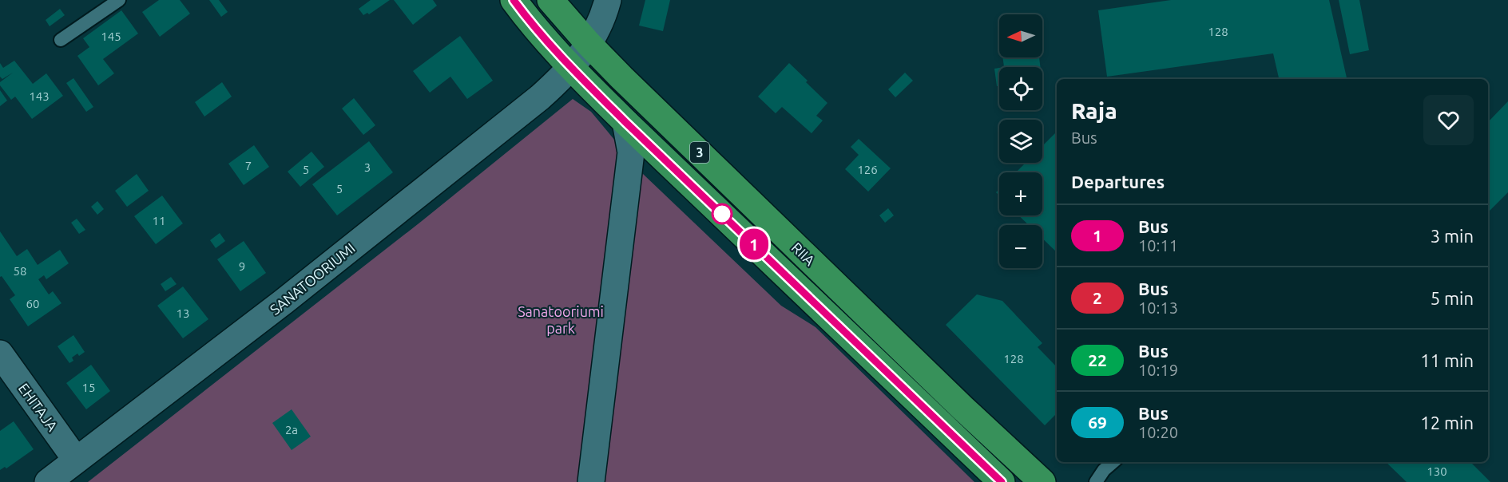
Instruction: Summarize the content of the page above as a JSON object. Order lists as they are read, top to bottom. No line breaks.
{"streets":{"highway":["3","RIIA"],"street":["SANATOORIUMI","EHITAJA"]},"crossings":[["RIIA","SANATOORIUMI"],["SANATOORIUMI","EHITAJA"]],"parks":["Sanatooriumi park"],"lines":["bus line 1"],"house_numbers":["128","145","143","7","3","5","126","5","11","9","58","60","13","128","15","2a","130"],"north":"left","page":{"on_map":"1","map_buttons":["+","−"],"heading":[["Raja","Bus"],"Departures"],"list":[{"mark":"1","name":"Bus","note":"10:11","value":"3 min"},{"mark":"2","name":"Bus","note":"10:13","value":"5 min"},{"mark":"22","name":"Bus","note":"10:19","value":"11 min"},{"mark":"69","name":"Bus","note":"10:20","value":"12 min"}]}}
